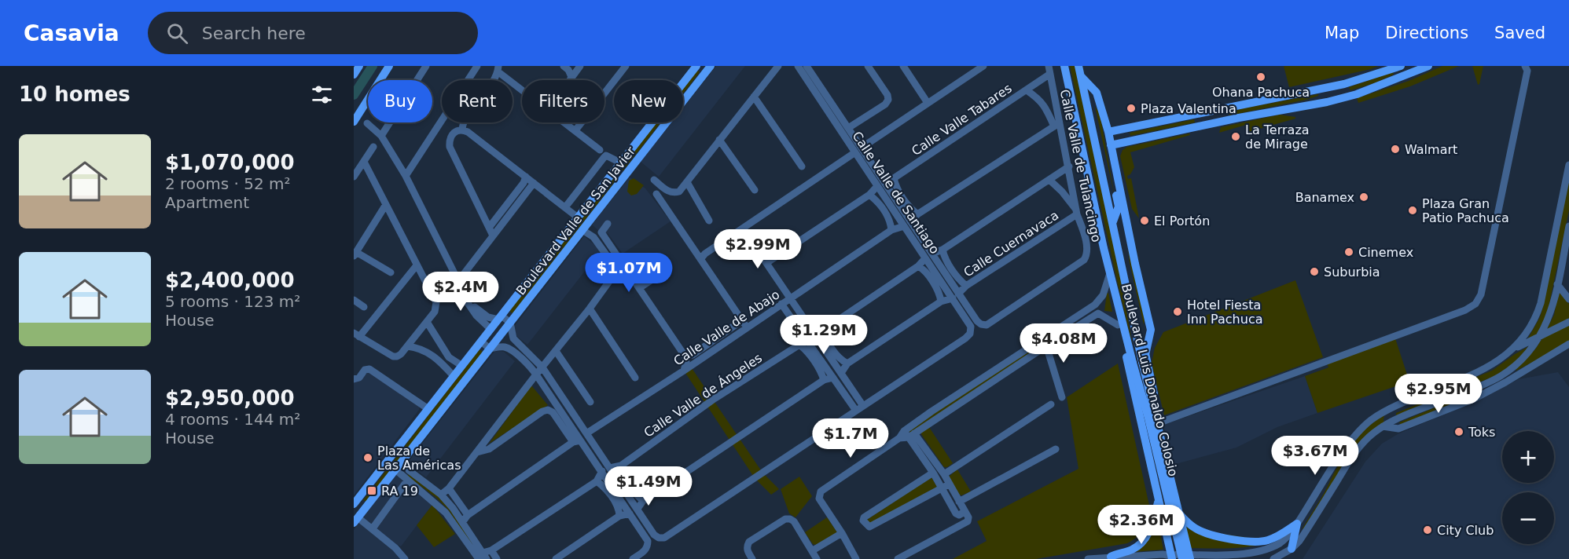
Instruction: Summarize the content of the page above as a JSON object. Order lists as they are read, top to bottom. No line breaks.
{"streets":{"main road":["Boulevard Valle de San Javier","Boulevard Luis Donaldo Colosio"],"street":["Calle Valle Tabares","Calle Valle de Tulancingo","Calle Valle de Santiago","Calle Cuernavaca","Calle Valle de Abajo","Calle Valle de Ángeles"]},"crossings":[["Calle Valle Tabares","Calle Valle de Tulancingo"],["Calle Valle Tabares","Calle Valle de Santiago"],["Calle Valle de Tulancingo","Calle Valle de Santiago"],["Calle Valle de Tulancingo","Calle Cuernavaca"],["Calle Valle de Santiago","Calle Cuernavaca"],["Calle Valle de Santiago","Calle Valle de Abajo"]],"places":{"other":["Ohana Pachuca","Plaza Valentina","La Terraza de Mirage","Walmart","Banamex","Plaza Gran Patio Pachuca","El Portón","Cinemex","Suburbia","Hotel Fiesta Inn Pachuca","Toks","Plaza de Las Américas","City Club"],"transit":["RA 19"]},"page":{"header":"Casavia","search":"Search here","nav":["Map","Directions","Saved"],"heading":"10 homes","chip":["Buy","Rent","Filters","New"],"list":[{"name":"$1,070,000","note":"2 rooms · 52 m² · Apartment"},{"name":"$2,400,000","note":"5 rooms · 123 m² · House"},{"name":"$2,950,000","note":"4 rooms · 144 m² · House"}],"price":["$2.99M","$1.07M","$2.4M","$1.29M","$4.08M","$2.95M","$1.7M","$3.67M","$1.49M","$2.36M"],"map_buttons":["+","−"]}}
